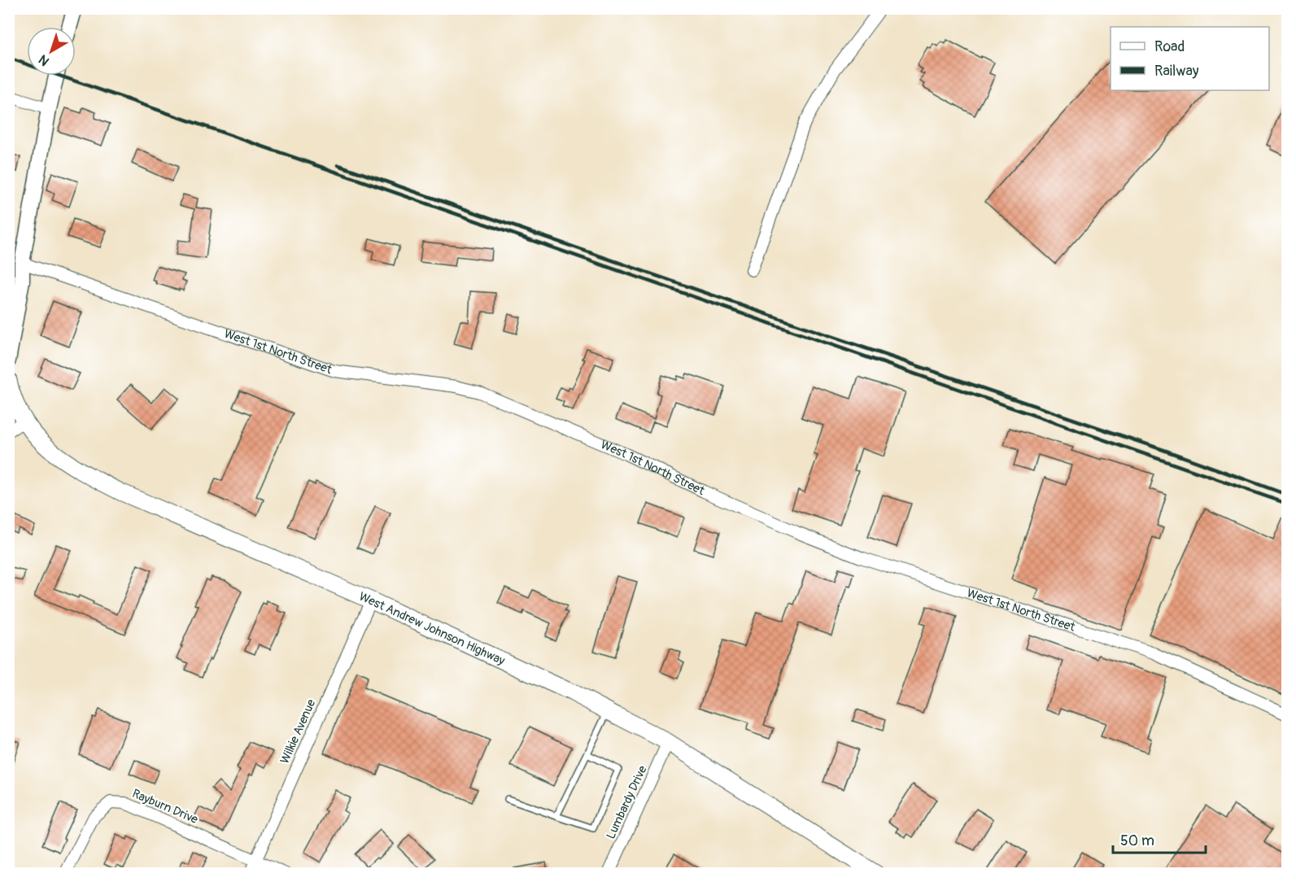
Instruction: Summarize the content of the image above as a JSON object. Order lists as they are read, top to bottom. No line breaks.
{"streets":{"main road":["West Andrew Johnson Highway"],"street":["West 1st North Street","Wilkie Avenue","Lumbardy Drive","Rayburn Drive"]},"crossings":[["West Andrew Johnson Highway","Wilkie Avenue"],["West Andrew Johnson Highway","Lumbardy Drive"],["Wilkie Avenue","Rayburn Drive"]],"legend":["Road","Railway"],"scale_bar":"50 m","north":"bottom left"}
